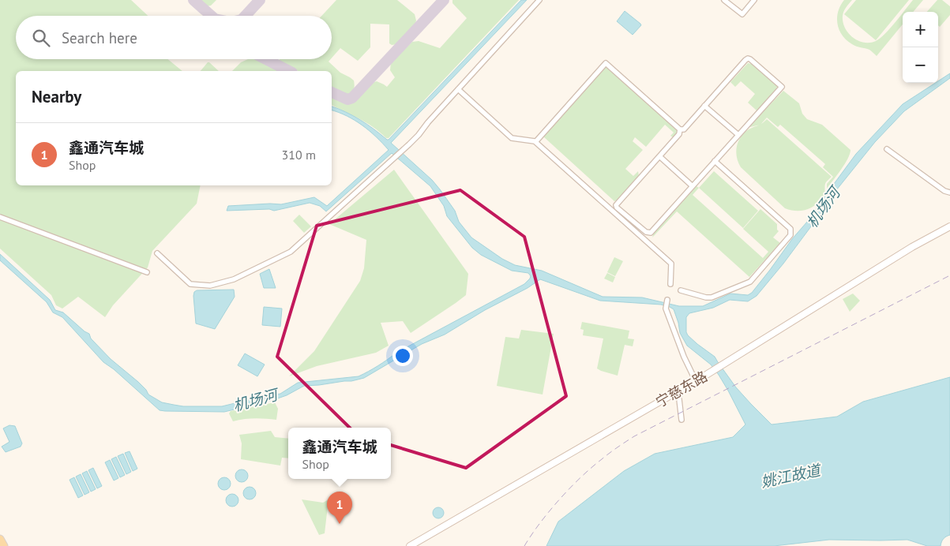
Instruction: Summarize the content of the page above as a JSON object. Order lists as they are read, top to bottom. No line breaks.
{"streets":{"main road":["宁慈东路"]},"water":["机场河","姚江故道"],"page":{"map_buttons":["+","−"],"search":"Search here","heading":"Nearby","list":[{"mark":"1","name":"鑫通汽车城","note":"Shop","value":"310 m"}],"popup":["鑫通汽车城","Shop"],"pins":"1"}}
